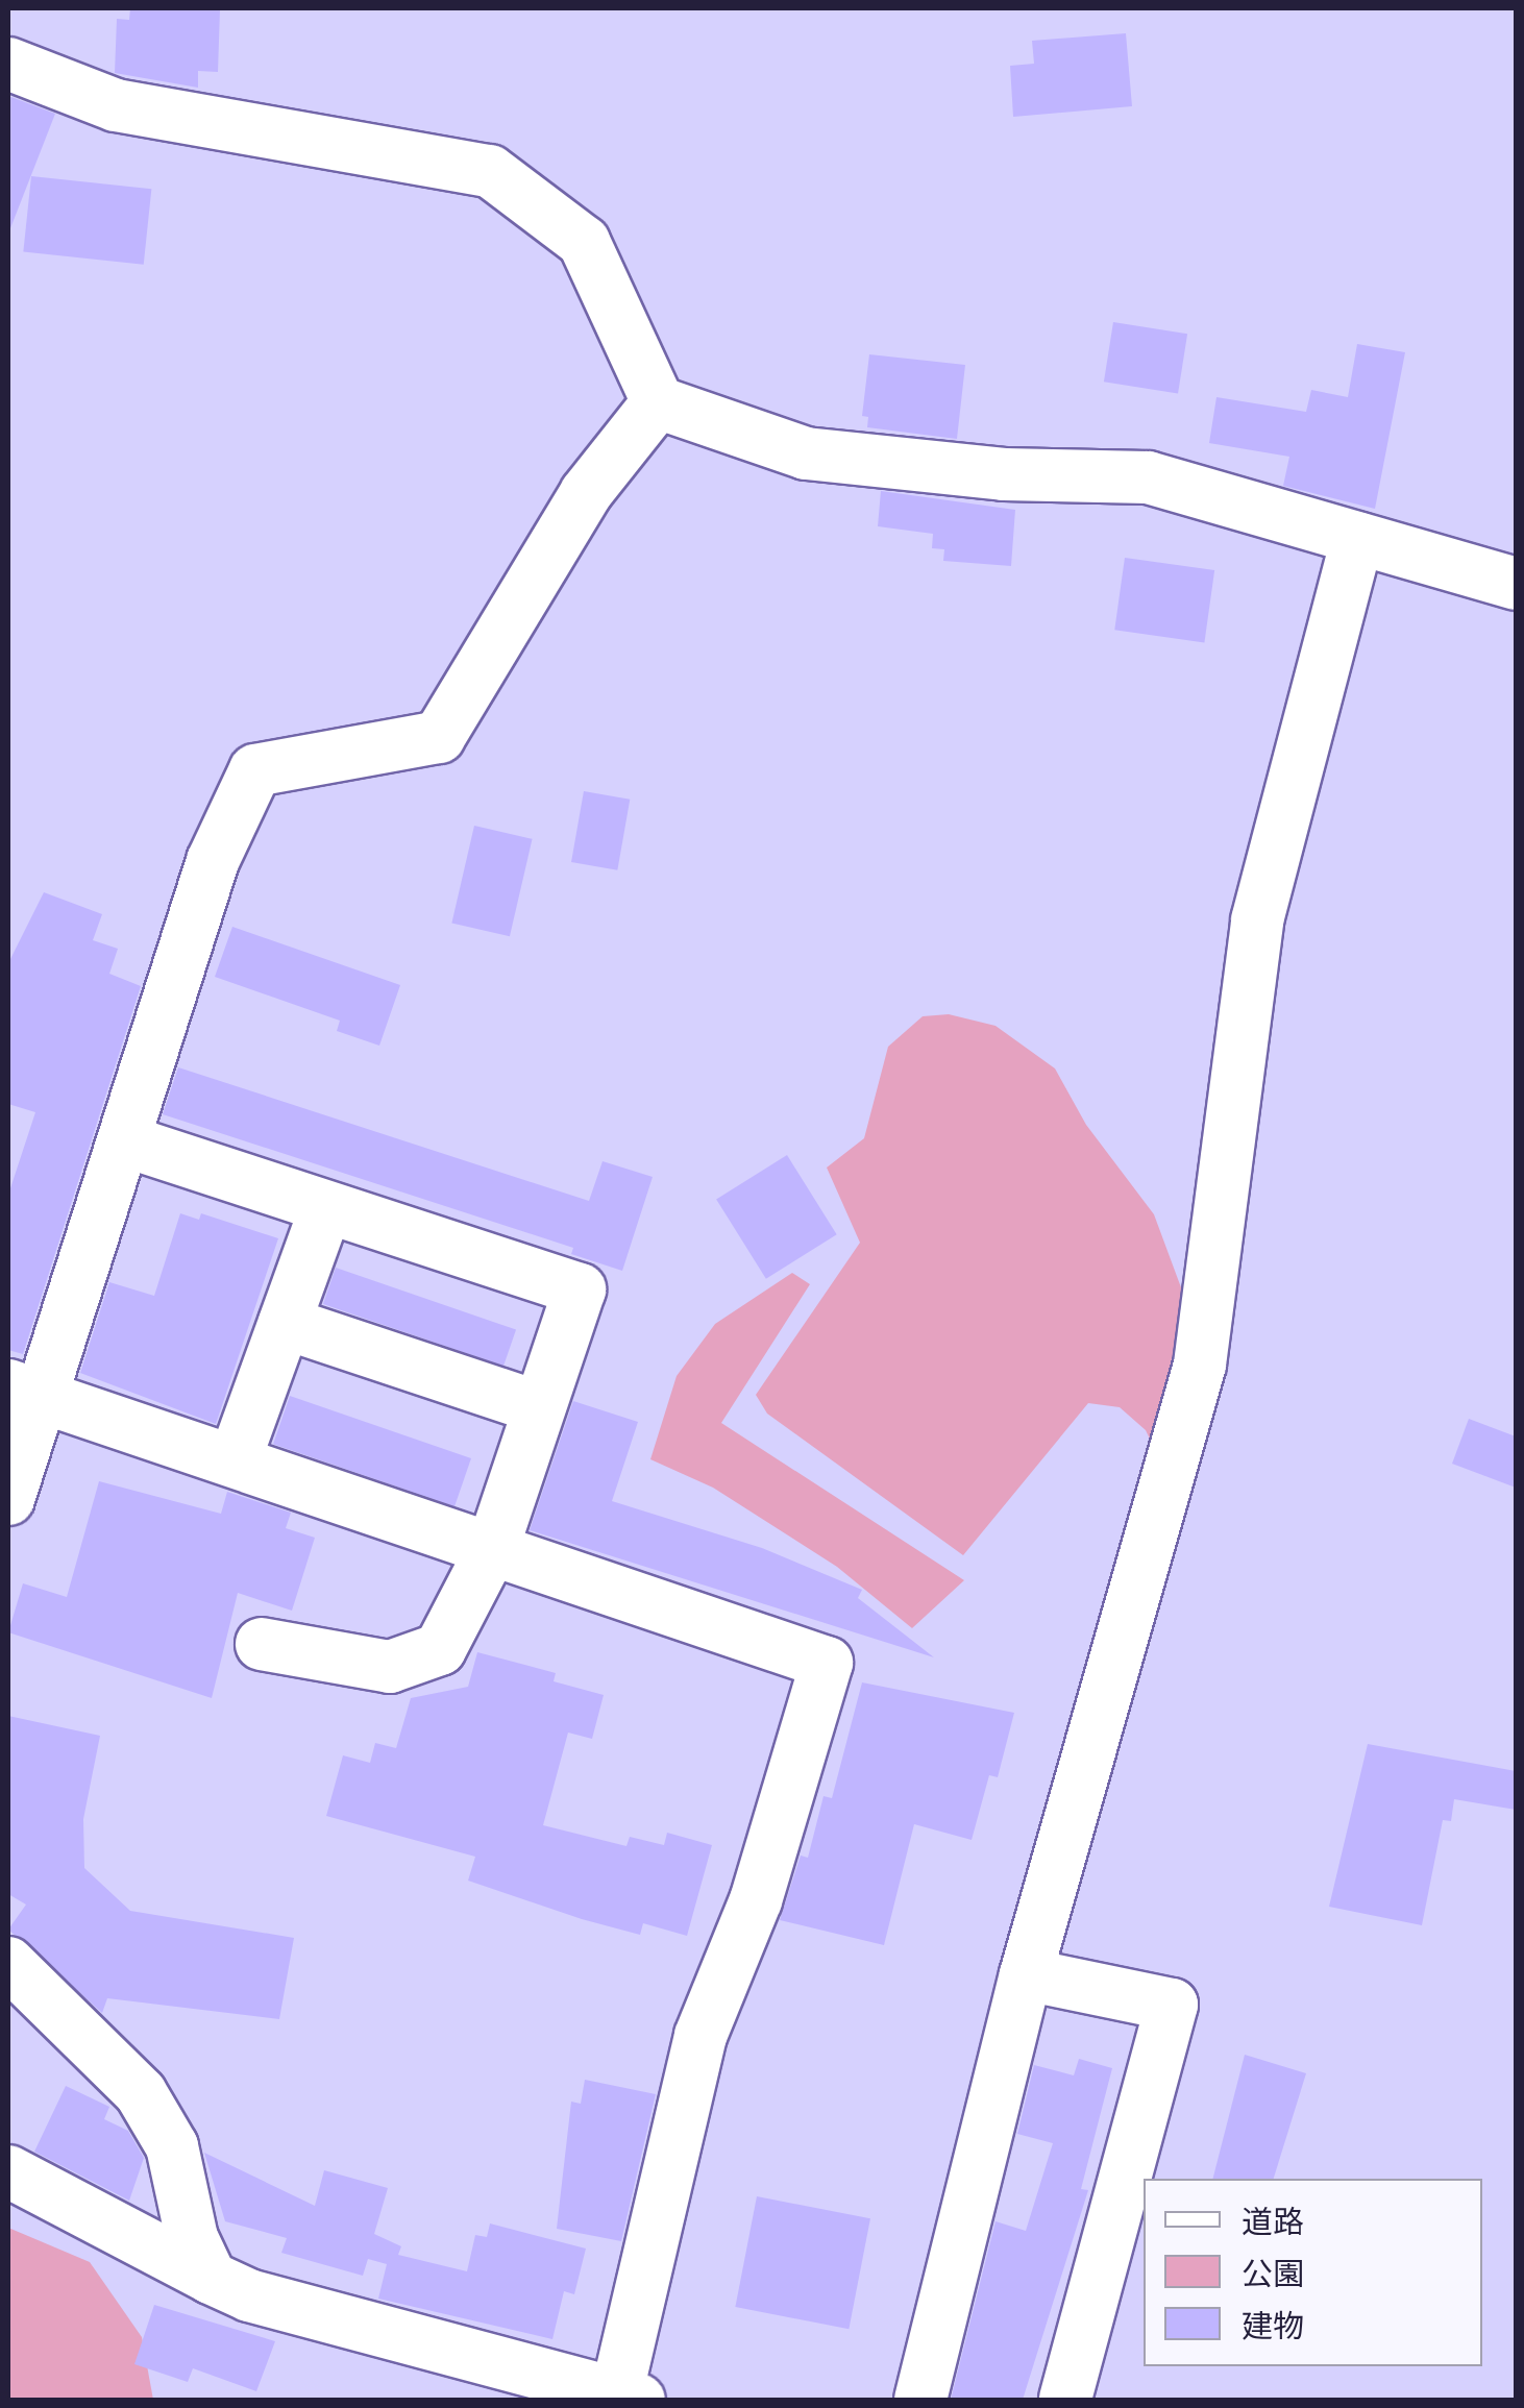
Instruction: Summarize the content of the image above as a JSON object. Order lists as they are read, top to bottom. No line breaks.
{"legend":["道路","公園","建物"]}
